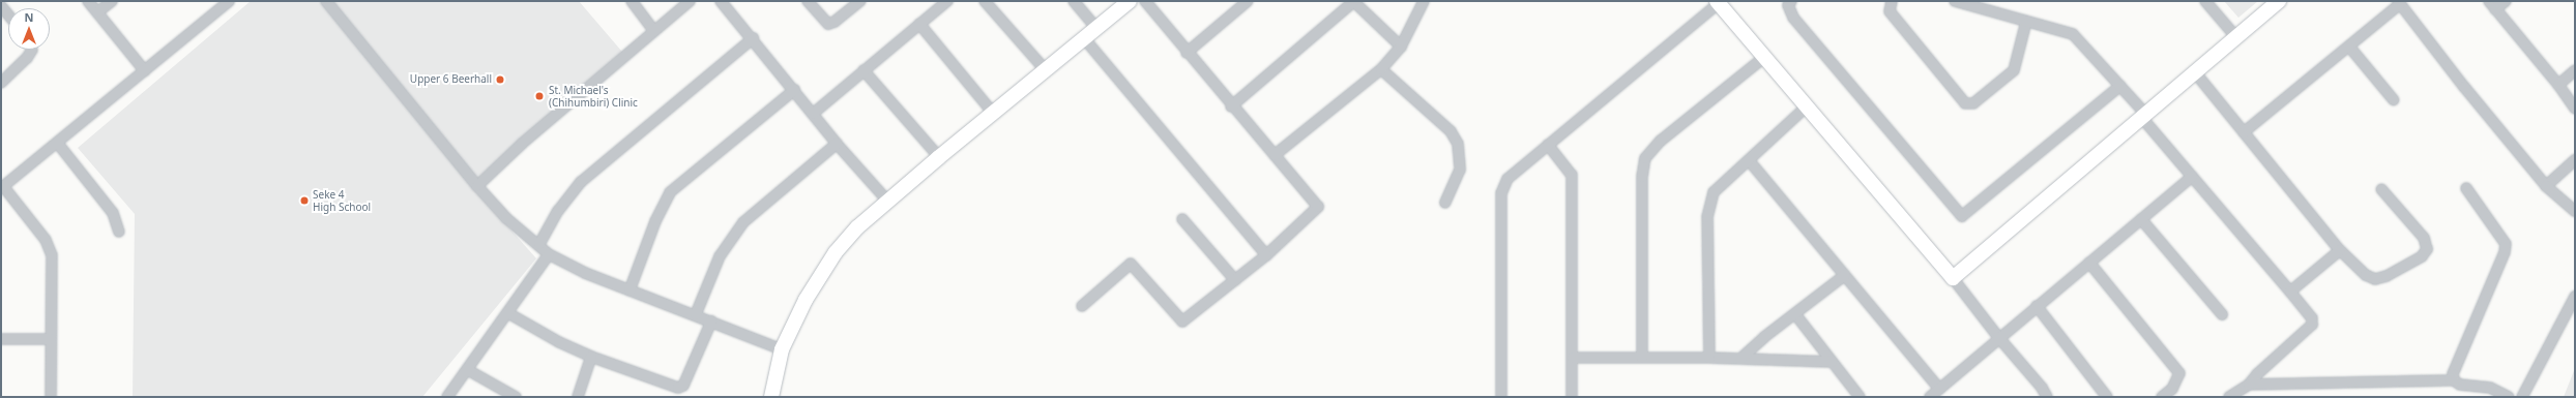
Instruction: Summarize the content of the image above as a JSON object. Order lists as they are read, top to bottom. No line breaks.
{"places":["Upper 6 Beerhall","St. Michael's (Chihumbiri) Clinic","Seke 4 High School"],"north":"top"}
